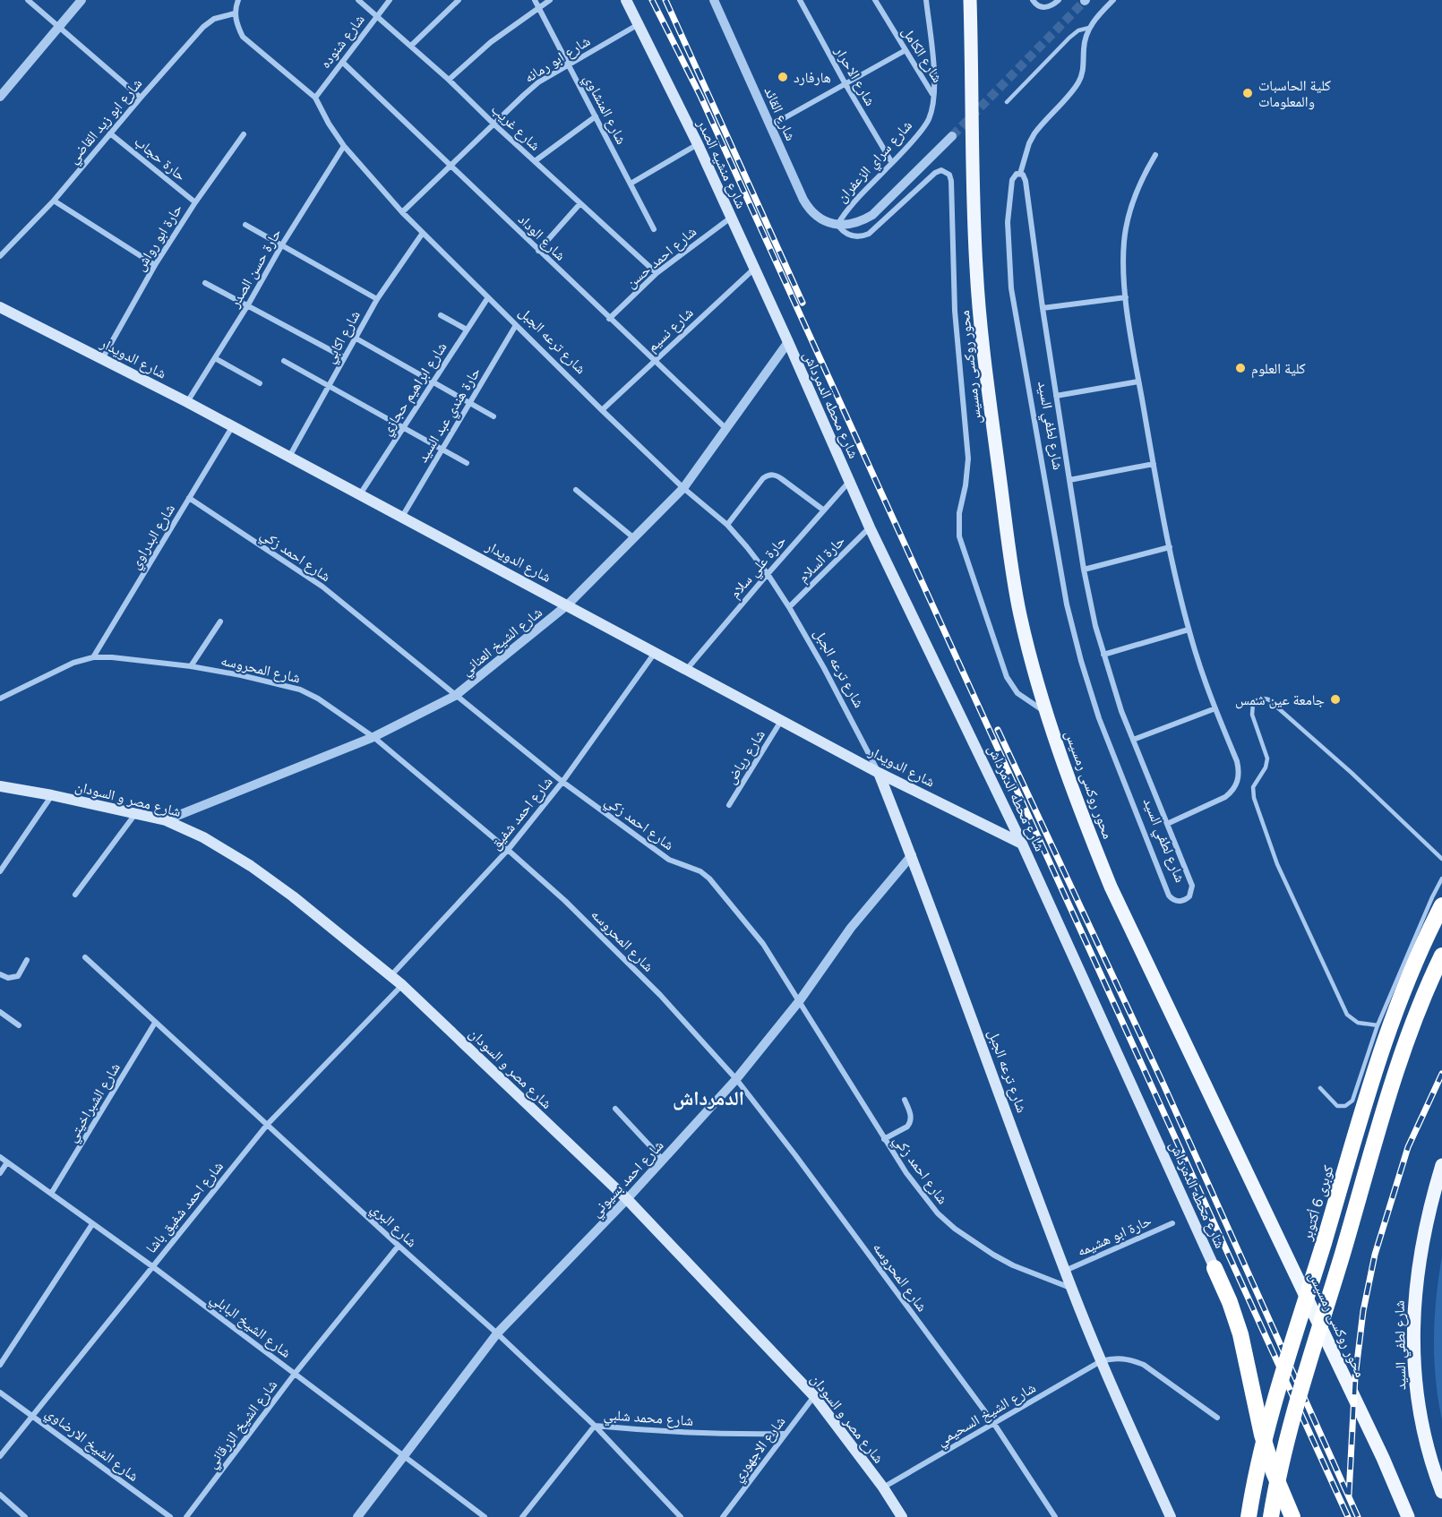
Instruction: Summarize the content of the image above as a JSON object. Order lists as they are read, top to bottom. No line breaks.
{"streets":{"highway":["كوبرى 6 أكتوبر"],"main road":["شارع منشيه الصدر","شارع ترعه الجبل","شارع الدويدار","محور روكسى رمسيس","شارع محطه الدمرداش","شارع لطفي السيد","شارع مصر و السودان"],"street":["شارع شنوده","شارع الكامل","شارع ابو رمانه","شارع الاحرار","شارع المنشاوي","شارع القائد","شارع ابو زيد القاضي","شارع غريب","حارة حجاب","شارع سراي الزعفران","حارة ابو رواش","شارع الوداد","شارع احمد حسن","حارة حسن الصدر","شارع نسيم","شارع اكابي","شارع ابراهيم حجازي","حارة هندي عبد السيد","شارع البدراوي","شارع احمد زكي","حارة السلام","حارة علي سلام","شارع الشيخ العناني","شارع المحروسه","شارع رياض","شارع احمد شفيق","شارع الشبراخيتي","شارع احمد بسيوني","شارع احمد شفيق باشا","شارع البري","حارة ابو هشيمه","شارع الشيخ البابلي","شارع الشيخ السحيمي","شارع محمد شلبي","شارع الشيخ الزرقاني","شارع الشيخ الارضاوي","شارع الاجهوري"]},"crossings":[["شارع شنوده","شارع غريب"],["شارع شنوده","شارع الوداد"],["شارع شنوده","شارع ترعه الجبل"],["شارع الكامل","شارع سراي الزعفران"],["شارع ابو رمانه","شارع المنشاوي"],["شارع ابو رمانه","شارع غريب"],["شارع ابو رمانه","شارع منشيه الصدر"],["شارع ابو رمانه","شارع الوداد"],["شارع ابو رمانه","شارع ترعه الجبل"],["شارع الاحرار","شارع سراي الزعفران"],["شارع القائد","شارع سراي الزعفران"],["شارع ابو زيد القاضي","حارة حجاب"],["شارع ابو زيد القاضي","شارع ترعه الجبل"],["شارع غريب","شارع احمد حسن"],["حارة حجاب","حارة ابو رواش"],["شارع منشيه الصدر","شارع احمد حسن"],["شارع منشيه الصدر","شارع نسيم"],["شارع منشيه الصدر","شارع محطه الدمرداش"],["شارع منشيه الصدر","شارع الشيخ العناني"],["حارة ابو رواش","شارع الدويدار"],["شارع الوداد","شارع احمد حسن"],["شارع الوداد","شارع نسيم"],["شارع الوداد","شارع الشيخ العناني"],["حارة حسن الصدر","شارع ترعه الجبل"],["حارة حسن الصدر","شارع الدويدار"],["شارع نسيم","شارع ترعه الجبل"],["شارع اكابي","شارع ترعه الجبل"],["شارع اكابي","شارع الدويدار"],["شارع ترعه الجبل","شارع الدويدار"],["شارع ترعه الجبل","شارع ابراهيم حجازي"],["شارع ترعه الجبل","حارة هندي عبد السيد"],["شارع ترعه الجبل","شارع احمد زكي"],["شارع ترعه الجبل","حارة السلام"],["شارع ترعه الجبل","حارة علي سلام"],["شارع ترعه الجبل","شارع الشيخ العناني"],["شارع ترعه الجبل","شارع احمد بسيوني"],["شارع ترعه الجبل","حارة ابو هشيمه"],["شارع ترعه الجبل","شارع الشيخ السحيمي"],["شارع الدويدار","شارع ابراهيم حجازي"],["شارع الدويدار","شارع محطه الدمرداش"],["شارع الدويدار","حارة هندي عبد السيد"],["شارع الدويدار","شارع البدراوي"],["شارع الدويدار","حارة علي سلام"],["شارع الدويدار","شارع الشيخ العناني"],["شارع الدويدار","شارع رياض"],["شارع الدويدار","شارع احمد شفيق"],["شارع محطه الدمرداش","حارة السلام"],["شارع محطه الدمرداش","حارة علي سلام"],["شارع محطه الدمرداش","شارع الشيخ العناني"],["شارع البدراوي","شارع احمد زكي"],["شارع البدراوي","شارع المحروسه"],["شارع احمد زكي","شارع الشيخ العناني"],["شارع احمد زكي","شارع احمد شفيق"],["شارع احمد زكي","شارع احمد بسيوني"],["شارع الشيخ العناني","شارع المحروسه"],["شارع الشيخ العناني","شارع مصر و السودان"],["شارع المحروسه","شارع احمد شفيق"],["شارع المحروسه","شارع احمد بسيوني"],["شارع المحروسه","شارع الشيخ السحيمي"],["شارع مصر و السودان","شارع احمد شفيق"],["شارع مصر و السودان","شارع احمد بسيوني"],["شارع مصر و السودان","شارع احمد شفيق باشا"],["شارع مصر و السودان","شارع الشيخ السحيمي"],["شارع مصر و السودان","شارع الاجهوري"],["شارع الشبراخيتي","شارع البري"],["شارع الشبراخيتي","شارع الشيخ البابلي"],["شارع احمد بسيوني","شارع البري"],["شارع احمد بسيوني","شارع الشيخ البابلي"],["شارع احمد شفيق باشا","شارع البري"],["شارع احمد شفيق باشا","شارع الشيخ البابلي"],["شارع احمد شفيق باشا","شارع الشيخ الارضاوي"],["شارع البري","شارع محمد شلبي"],["شارع البري","شارع الشيخ الزرقاني"],["شارع الشيخ البابلي","شارع الشيخ الزرقاني"],["شارع محمد شلبي","شارع الاجهوري"]],"districts":["الدمرداش"],"places":["هارفارد","كلية الحاسبات والمعلومات","كلية العلوم","جامعة عين شمس"]}
